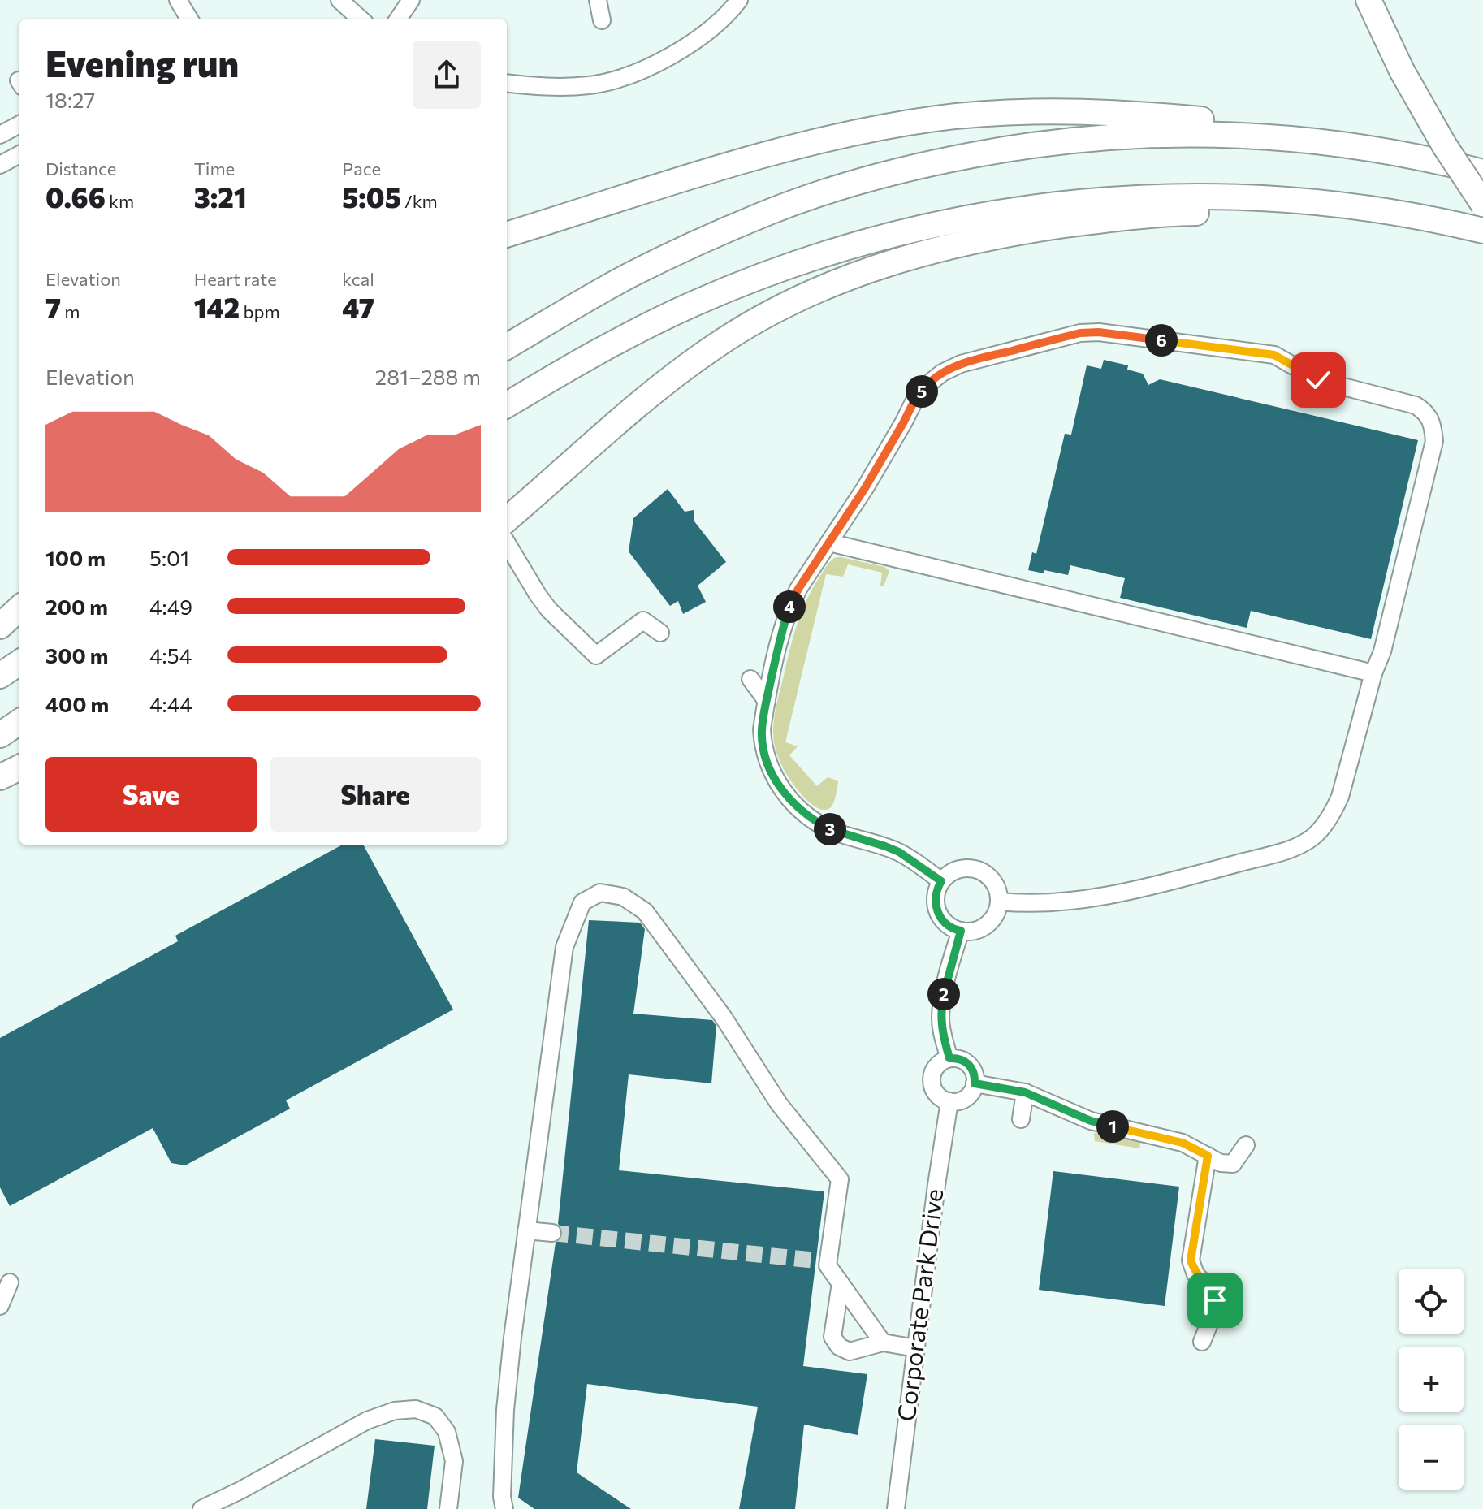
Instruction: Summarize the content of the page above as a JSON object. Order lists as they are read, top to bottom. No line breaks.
{"streets":{"street":["Corporate Park Drive"]},"page":{"heading":["Evening run","18:27"],"stats":[["Distance","0.66 km"],["Time","3:21"],["Pace","5:05 /km"],["Elevation","7 m"],["Heart rate","142 bpm"],["kcal","47"]],"pins":["6","5","4","3","2","1"],"chart":["Elevation","281–288 m"],"list":[{"name":"100 m","note":"5:01"},{"name":"200 m","note":"4:49"},{"name":"300 m","note":"4:54"},{"name":"400 m","note":"4:44"}],"buttons":["Save","Share"],"map_buttons":["+","−"]}}
